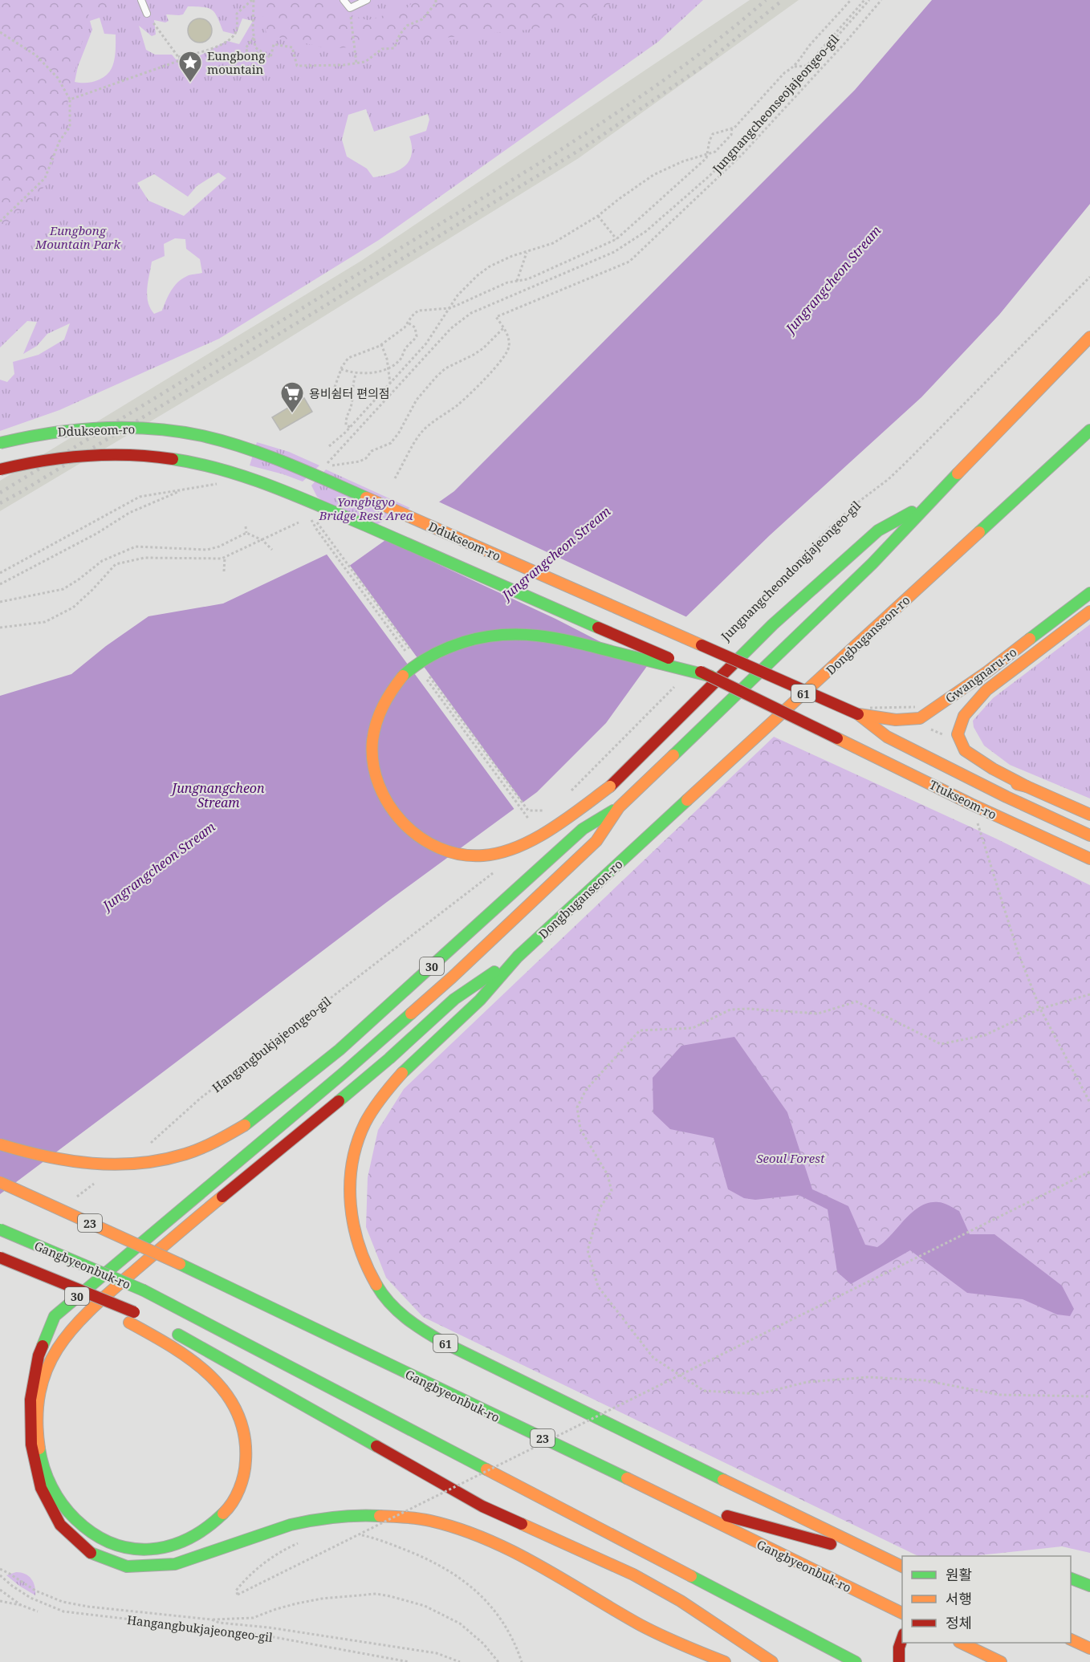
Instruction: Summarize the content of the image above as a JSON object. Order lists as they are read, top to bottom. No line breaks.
{"streets":{"main road":["Ddukseom-ro","Dongbuganseon-ro","Gwangnaru-ro","61","Ttukseom-ro","30","23","Gangbyeonbuk-ro"],"path":["Jungnangcheonseojajeongeo-gil","Jungnangcheondongjajeongeo-gil","Hangangbukjajeongeo-gil"]},"crossings":[["Ddukseom-ro","Dongbuganseon-ro"],["Ddukseom-ro","Gwangnaru-ro"],["Ddukseom-ro","Ttukseom-ro"],["Dongbuganseon-ro","61"],["Dongbuganseon-ro","30"],["61","30"]],"water":["Jungrangcheon Stream","Jungnangcheon Stream"],"parks":["Eungbong Mountain Park","Yongbigyo Bridge Rest Area","Seoul Forest"],"places":{"place":["Eungbong mountain"],"supermarket":["용비쉼터 편의점"]},"legend":["원활","서행","정체"]}
